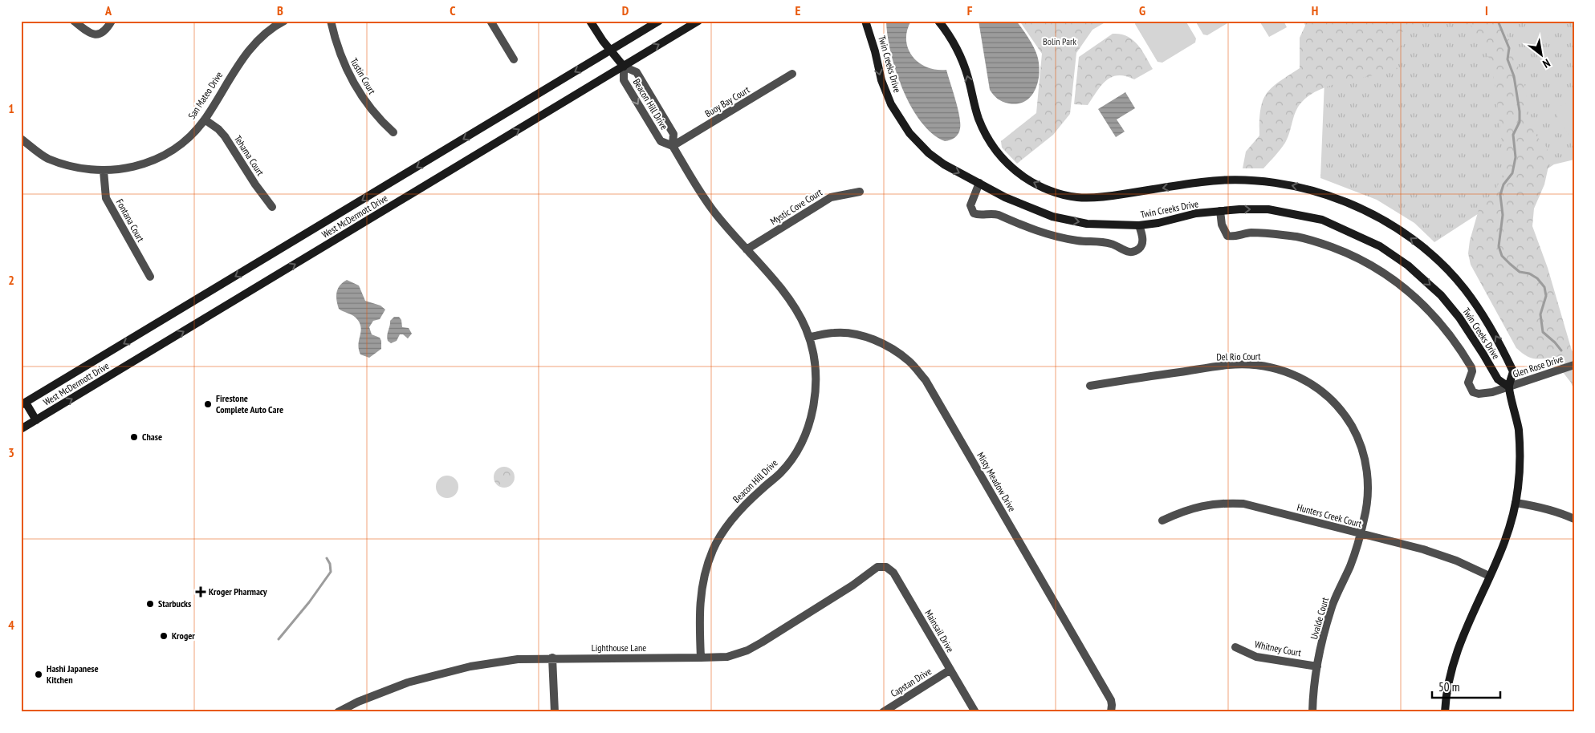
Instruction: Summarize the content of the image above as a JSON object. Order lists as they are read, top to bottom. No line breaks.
{"streets":{"street":["Twin Creeks Drive","Tustin Court","San Mateo Drive","Buoy Bay Court","Beacon Hill Drive","Tehama Court","Mystic Cove Court","West McDermott Drive","Fontana Court","Del Rio Court","Glen Rose Drive","Misty Meadow Drive","Hunters Creek Court","Uvalde Court","Mainsail Drive","Lighthouse Lane","Whitney Court","Capstan Drive"]},"crossings":[["Twin Creeks Drive","Glen Rose Drive"],["Twin Creeks Drive","Hunters Creek Court"],["San Mateo Drive","Tehama Court"],["San Mateo Drive","Fontana Court"],["Buoy Bay Court","Beacon Hill Drive"],["Beacon Hill Drive","Mystic Cove Court"],["Beacon Hill Drive","West McDermott Drive"],["Beacon Hill Drive","Misty Meadow Drive"],["Beacon Hill Drive","Lighthouse Lane"],["Del Rio Court","Hunters Creek Court"],["Del Rio Court","Uvalde Court"],["Hunters Creek Court","Uvalde Court"],["Uvalde Court","Whitney Court"],["Mainsail Drive","Lighthouse Lane"],["Mainsail Drive","Capstan Drive"]],"parks":["Bolin Park"],"places":{"other":["Firestone Complete Auto Care","Chase","Starbucks","Kroger","Hashi Japanese Kitchen"],"health":["Kroger Pharmacy"]},"scale_bar":"50 m","north":"bottom right","grid":{"columns":["A","B","C","D","E","F","G","H","I"],"rows":["1","2","3","4"]}}
